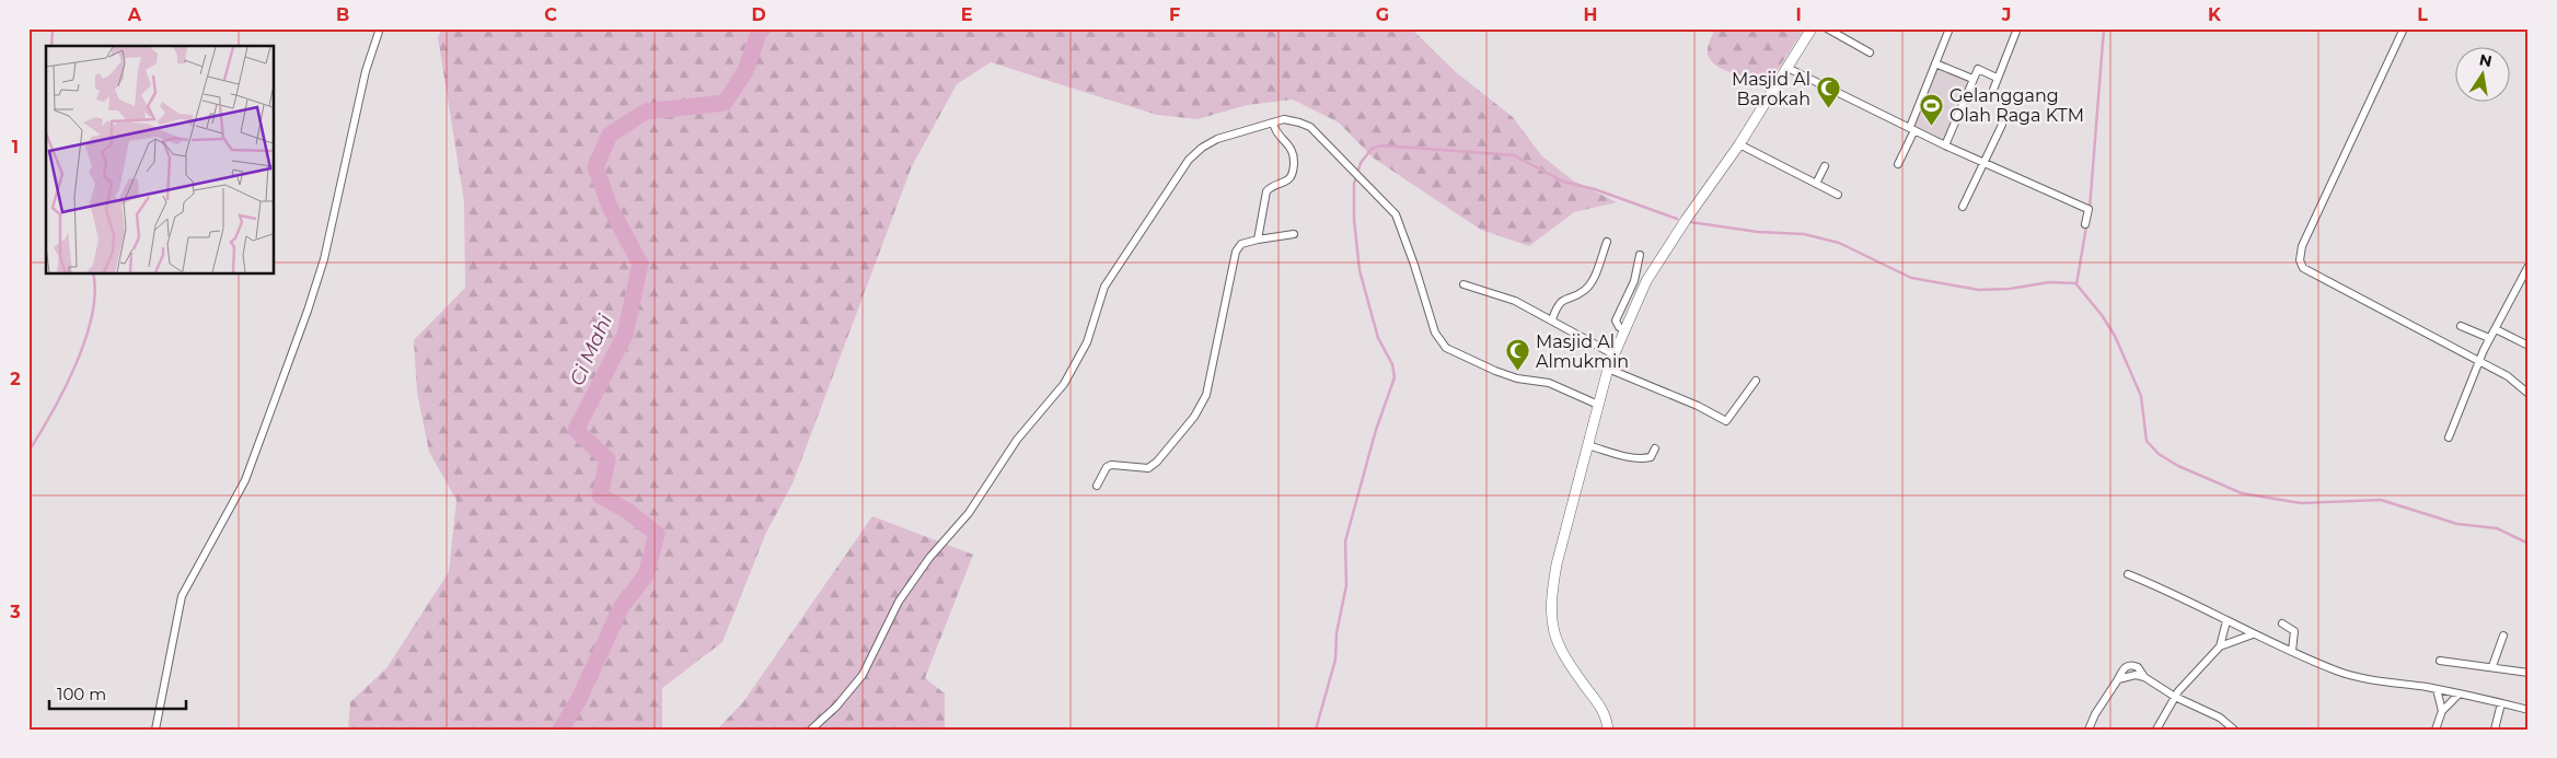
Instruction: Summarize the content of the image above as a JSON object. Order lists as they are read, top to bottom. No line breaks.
{"water":["Ci Mahi"],"places":{"mosque":["Masjid Al Barokah","Masjid Al Almukmin"],"sports":["Gelanggang Olah Raga KTM"]},"scale_bar":"100 m","north":"top","grid":{"columns":["A","B","C","D","E","F","G","H","I","J","K","L"],"rows":["1","2","3"]}}
